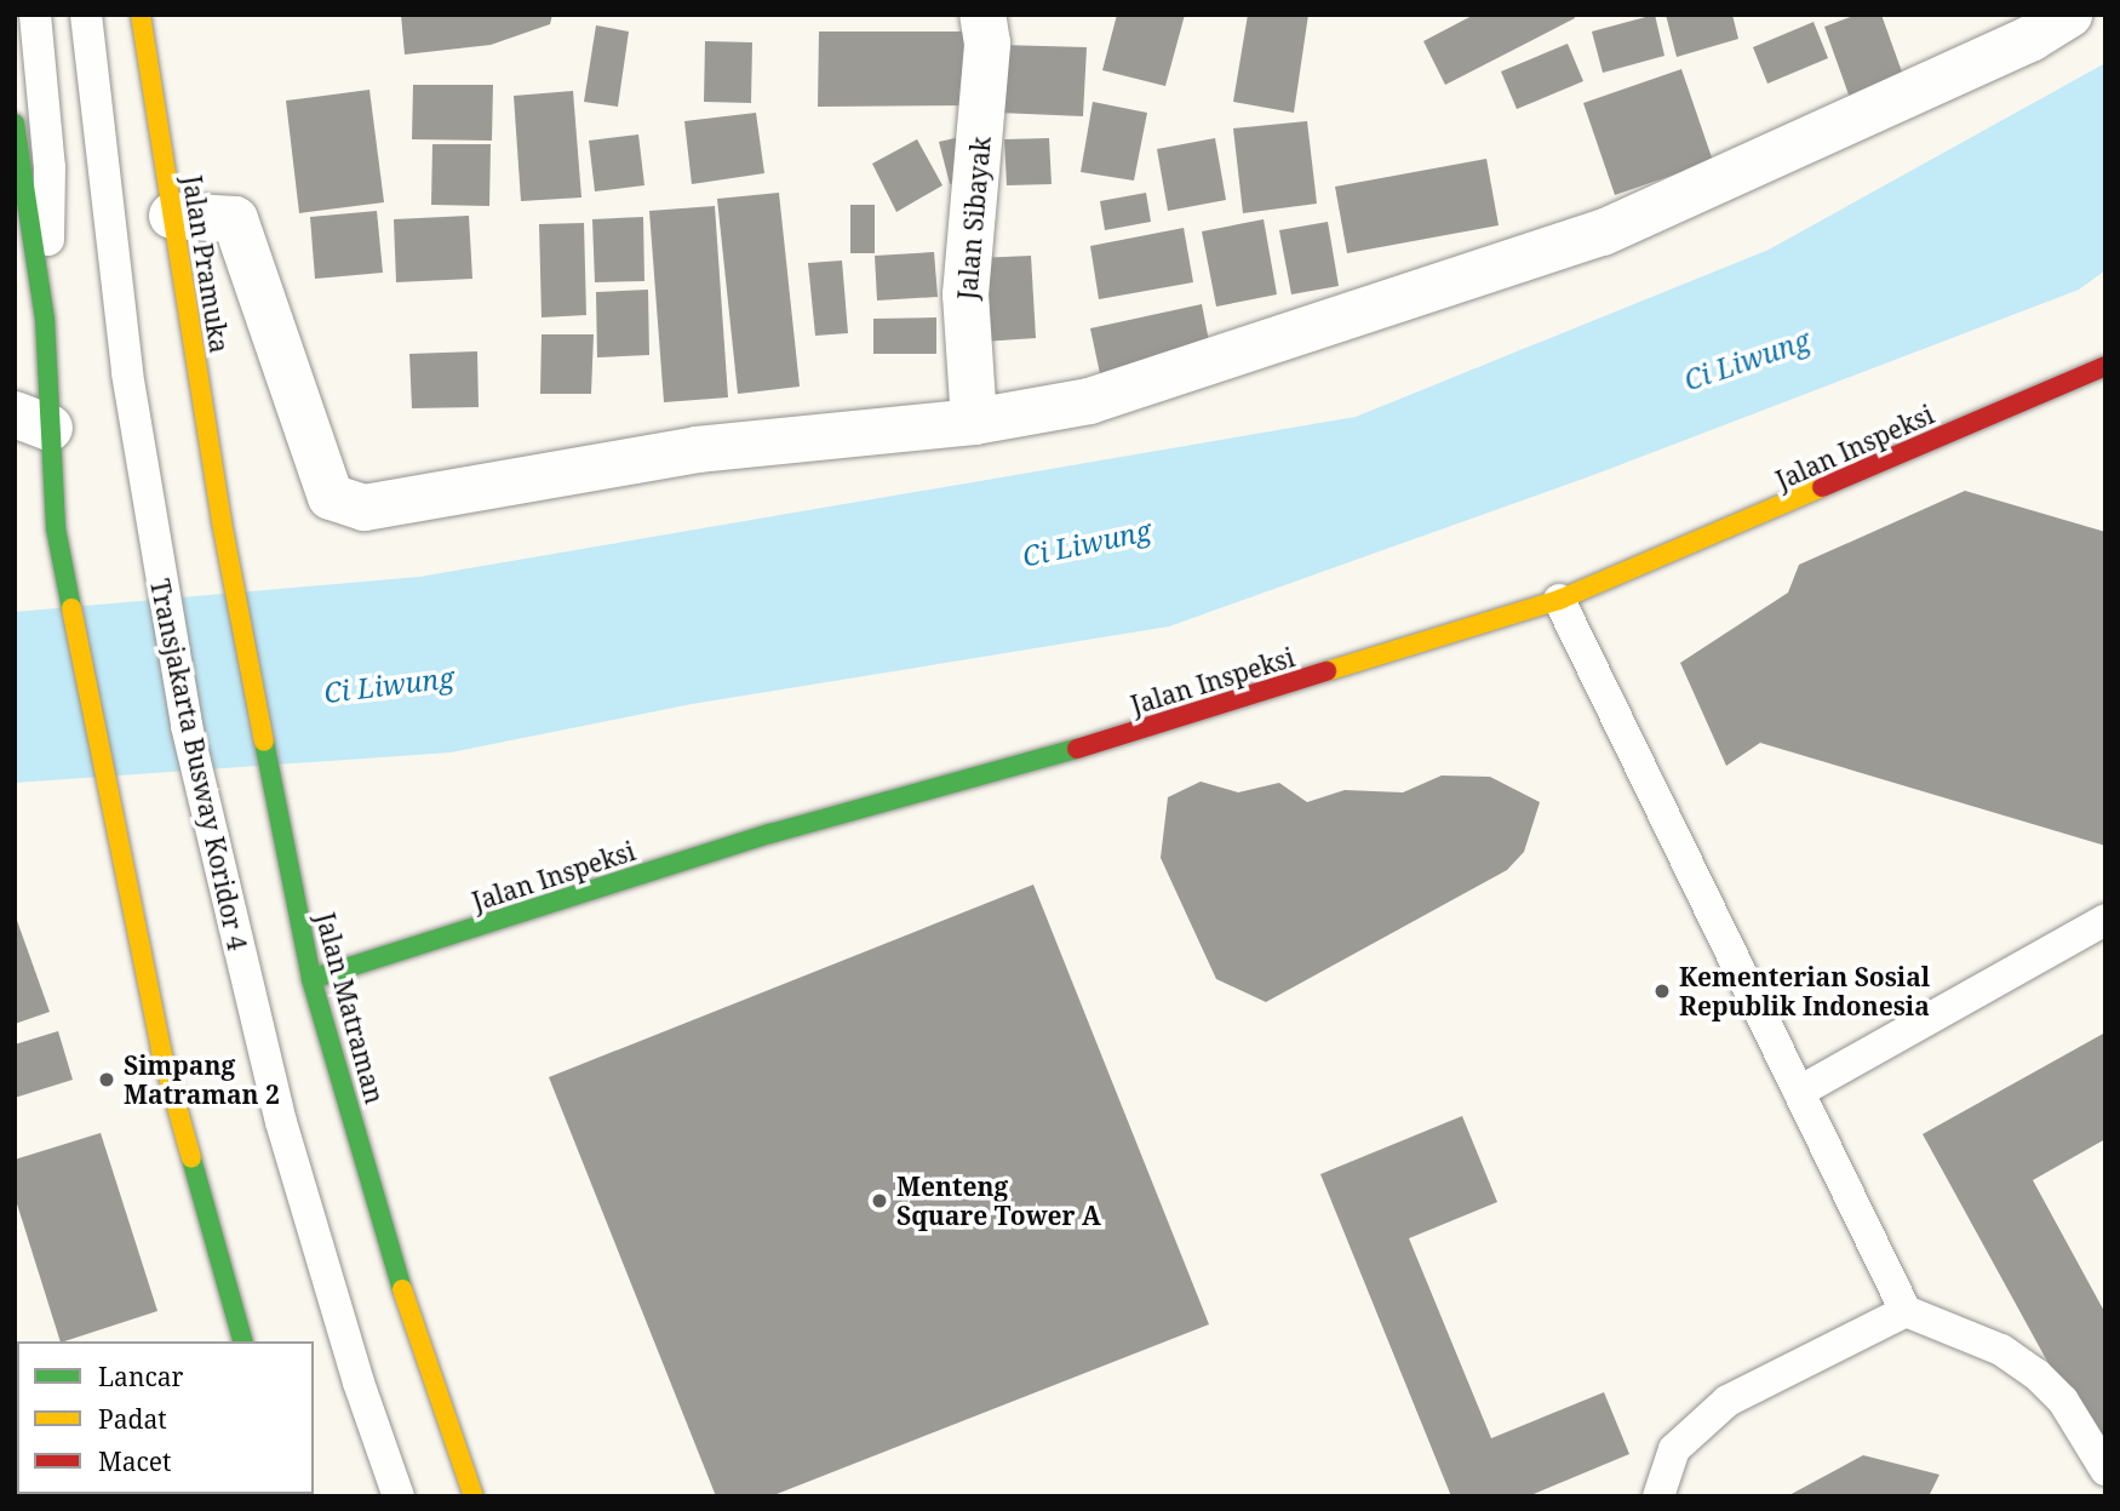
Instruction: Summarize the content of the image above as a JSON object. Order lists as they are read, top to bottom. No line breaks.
{"streets":{"main road":["Jalan Pramuka","Jalan Inspeksi","Jalan Matraman"],"street":["Jalan Sibayak"],"lane":["Transjakarta Busway Koridor 4"]},"crossings":[["Jalan Pramuka","Jalan Matraman"],["Jalan Inspeksi","Jalan Matraman"]],"water":["Ci Liwung"],"places":["Kementerian Sosial Republik Indonesia","Simpang Matraman 2","Menteng Square Tower A"],"legend":["Lancar","Padat","Macet"]}
